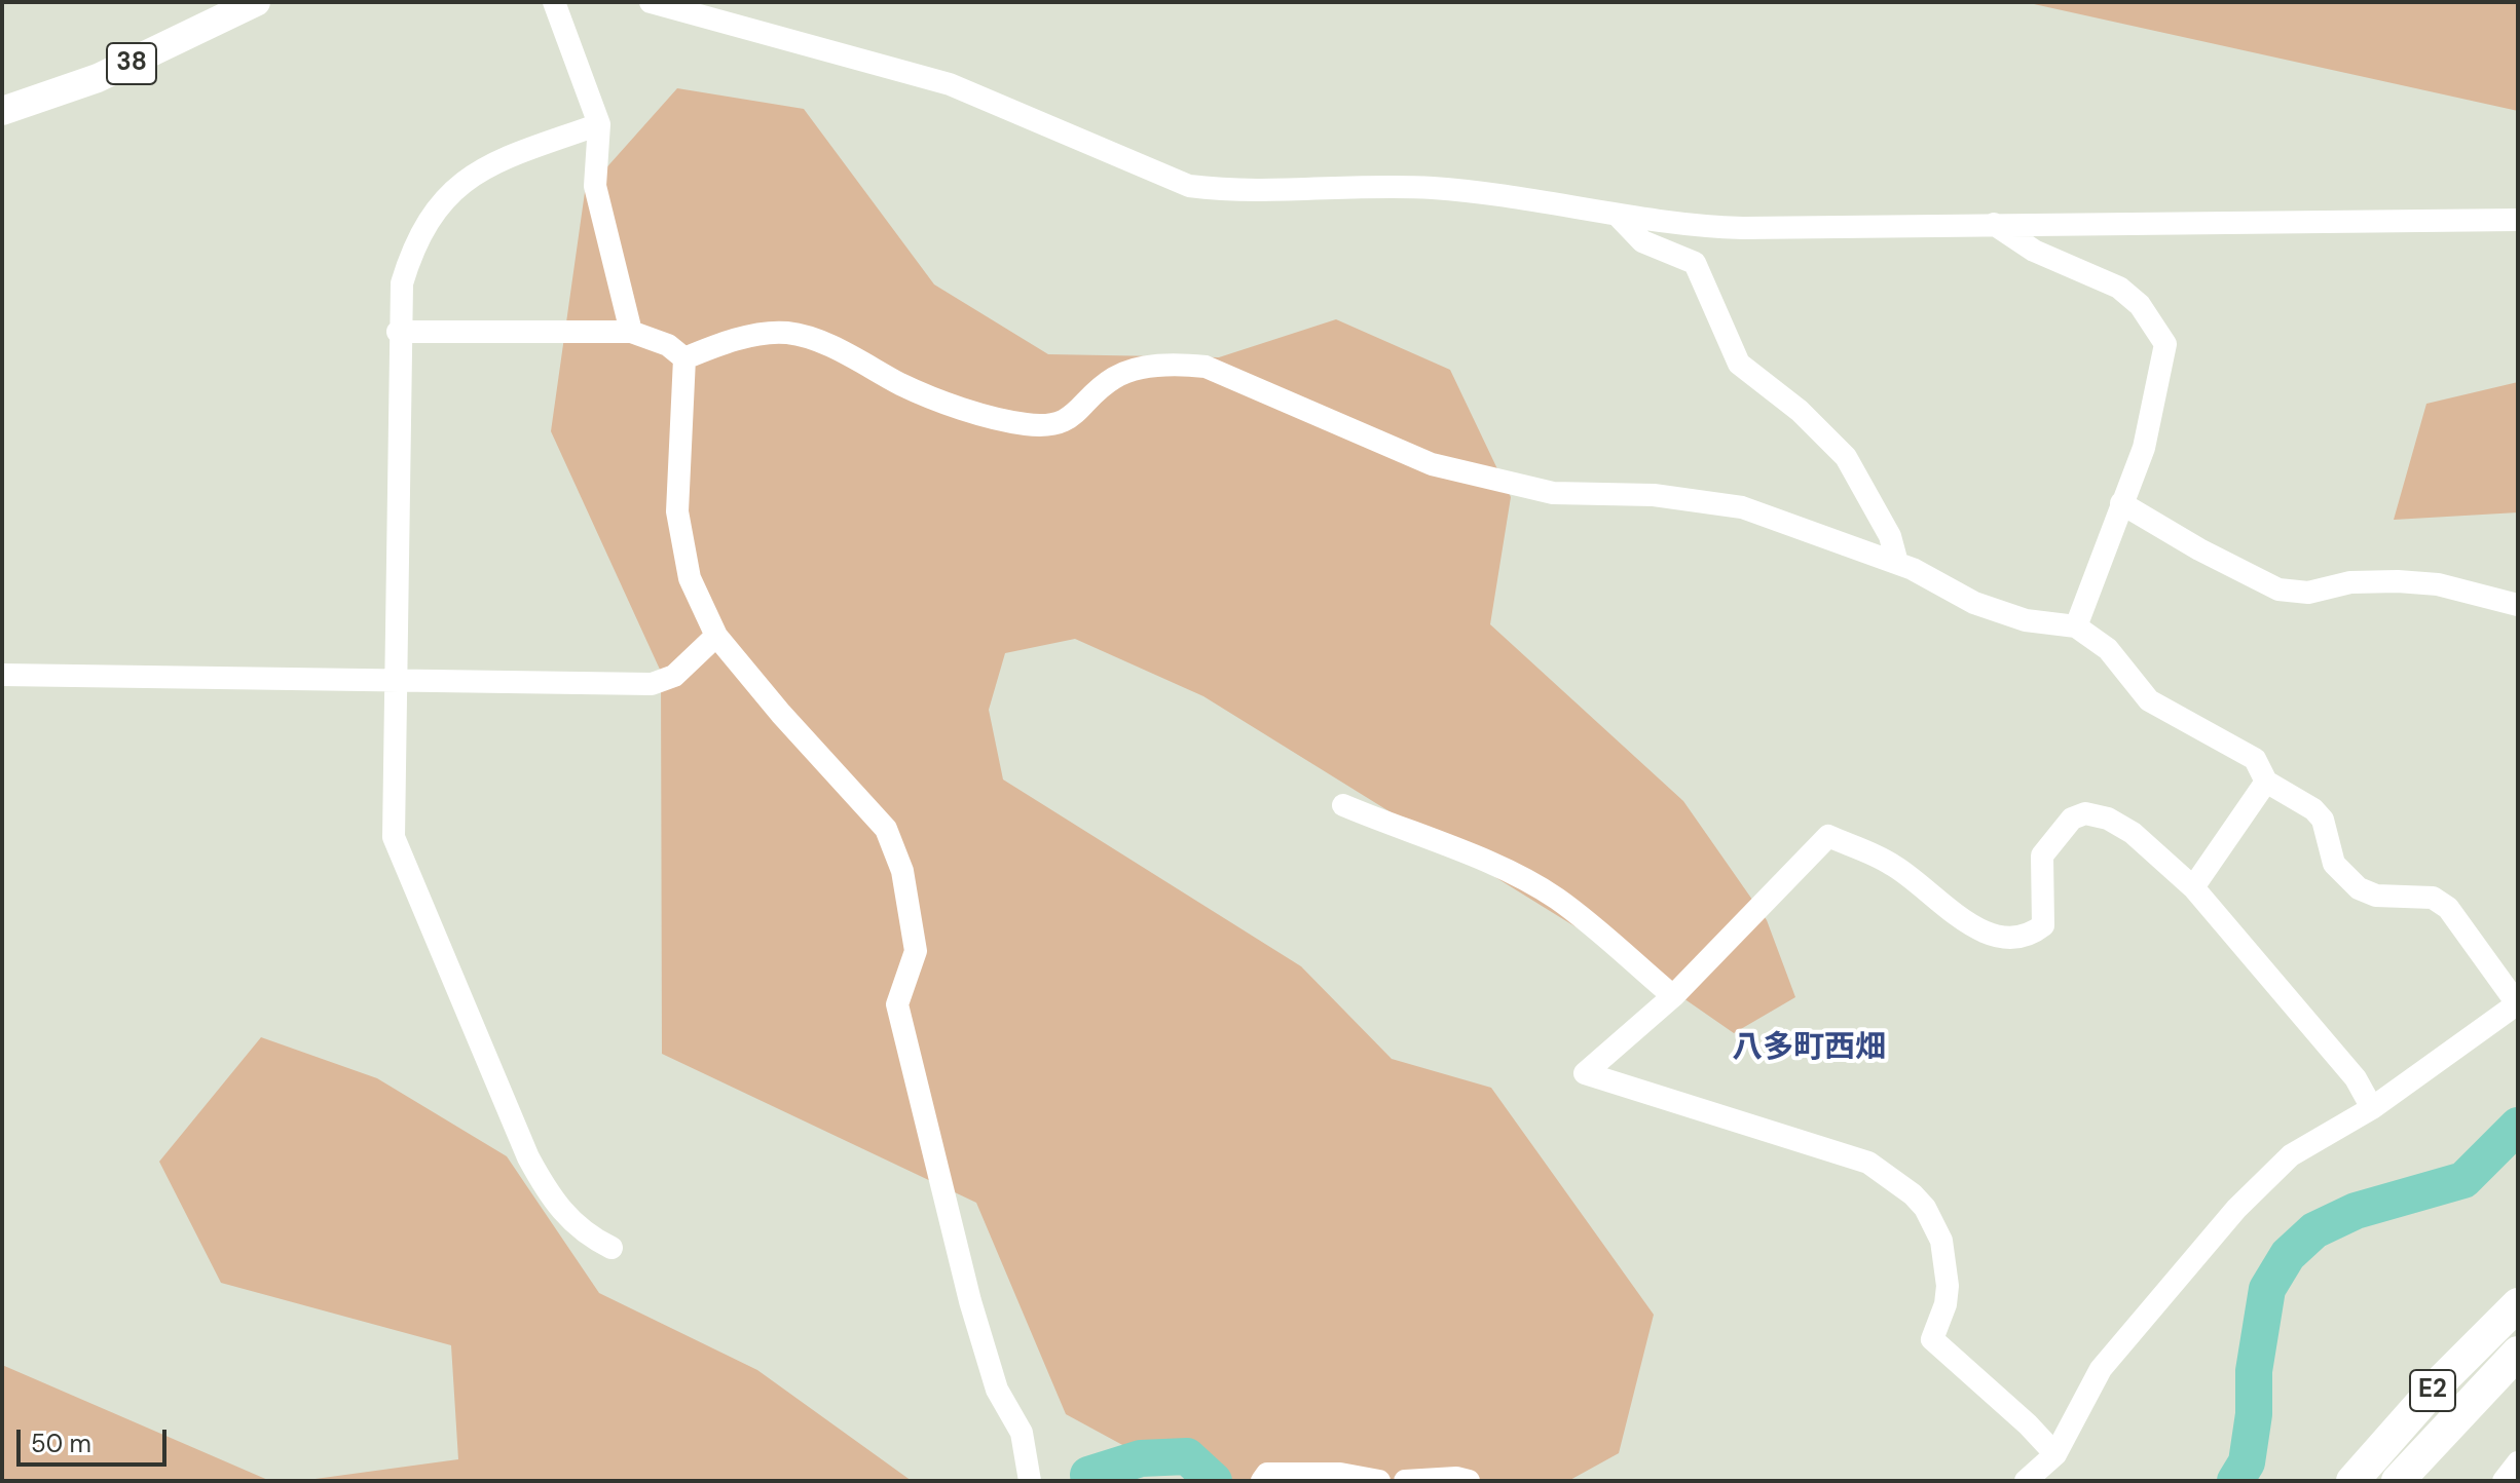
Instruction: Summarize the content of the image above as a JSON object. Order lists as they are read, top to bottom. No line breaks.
{"streets":{"highway":["E2"],"main road":["38"]},"districts":["八多町西畑"],"scale_bar":"50 m"}
